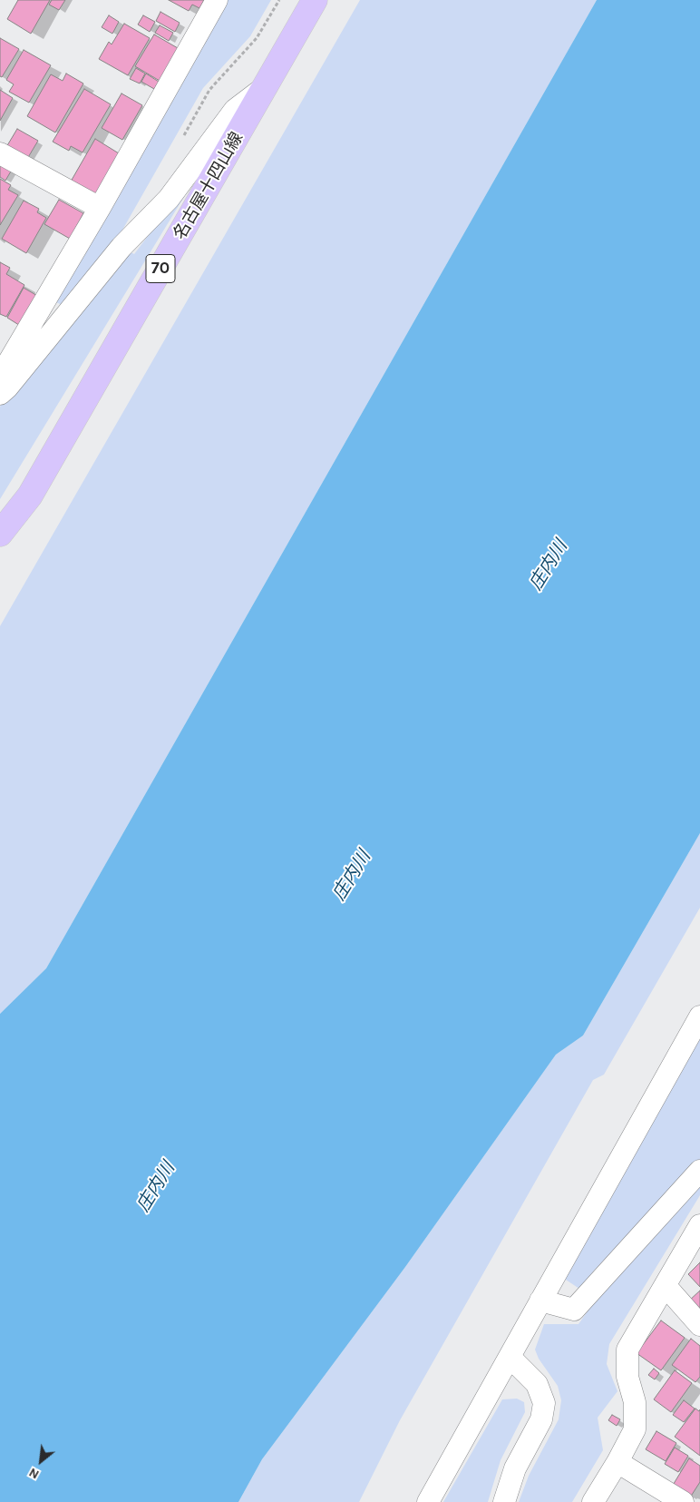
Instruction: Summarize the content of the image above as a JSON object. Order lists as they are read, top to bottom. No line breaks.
{"streets":{"main road":["名古屋十四山線","70"]},"water":["庄内川"],"north":"bottom left"}
